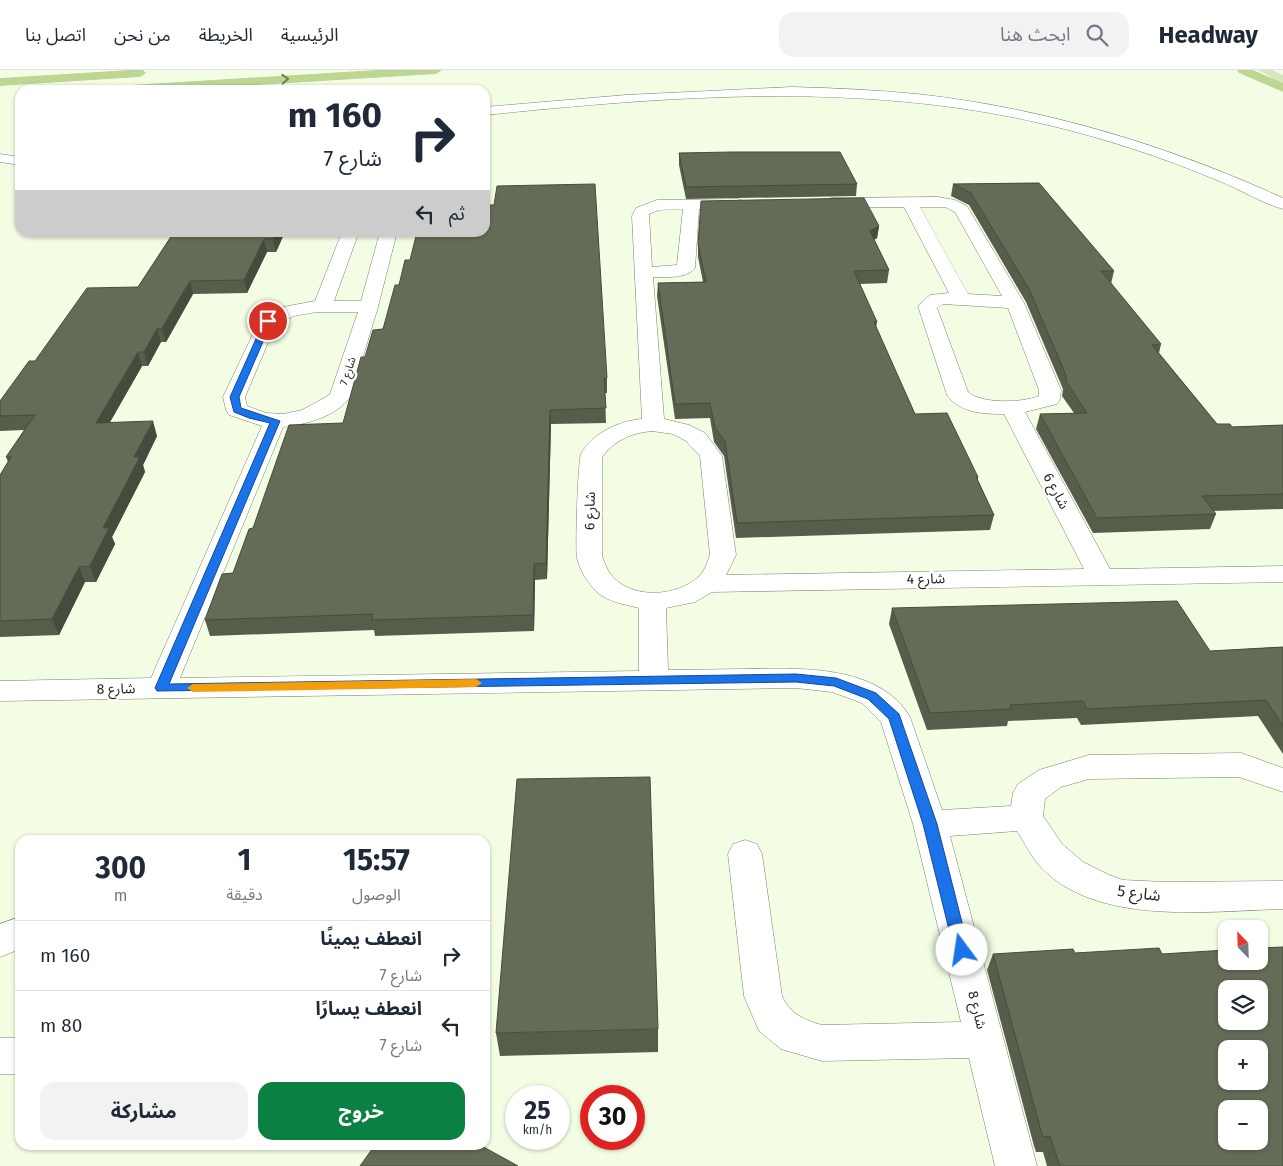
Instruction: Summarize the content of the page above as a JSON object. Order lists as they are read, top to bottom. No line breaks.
{"streets":{"street":["شارع 7","شارع 6","شارع 4","شارع 8","شارع 5"]},"crossings":[["شارع 6","شارع 4"]],"north":"top left","page":{"header":"Headway","search":"ابحث هنا","nav":["الرئيسية","الخريطة","من نحن","اتصل بنا"],"turn":["160 m","شارع 7"],"then":"ثم","eta":["15:57","الوصول","1","دقيقة","300","m"],"map_buttons":["+","−"],"list":[{"name":"انعطف يمينًا","note":"شارع 7","value":"160 m"},{"name":"انعطف يسارًا","note":"شارع 7","value":"80 m"}],"buttons":["خروج","مشاركة"],"speed":"25 km/h","limit":"30"}}
